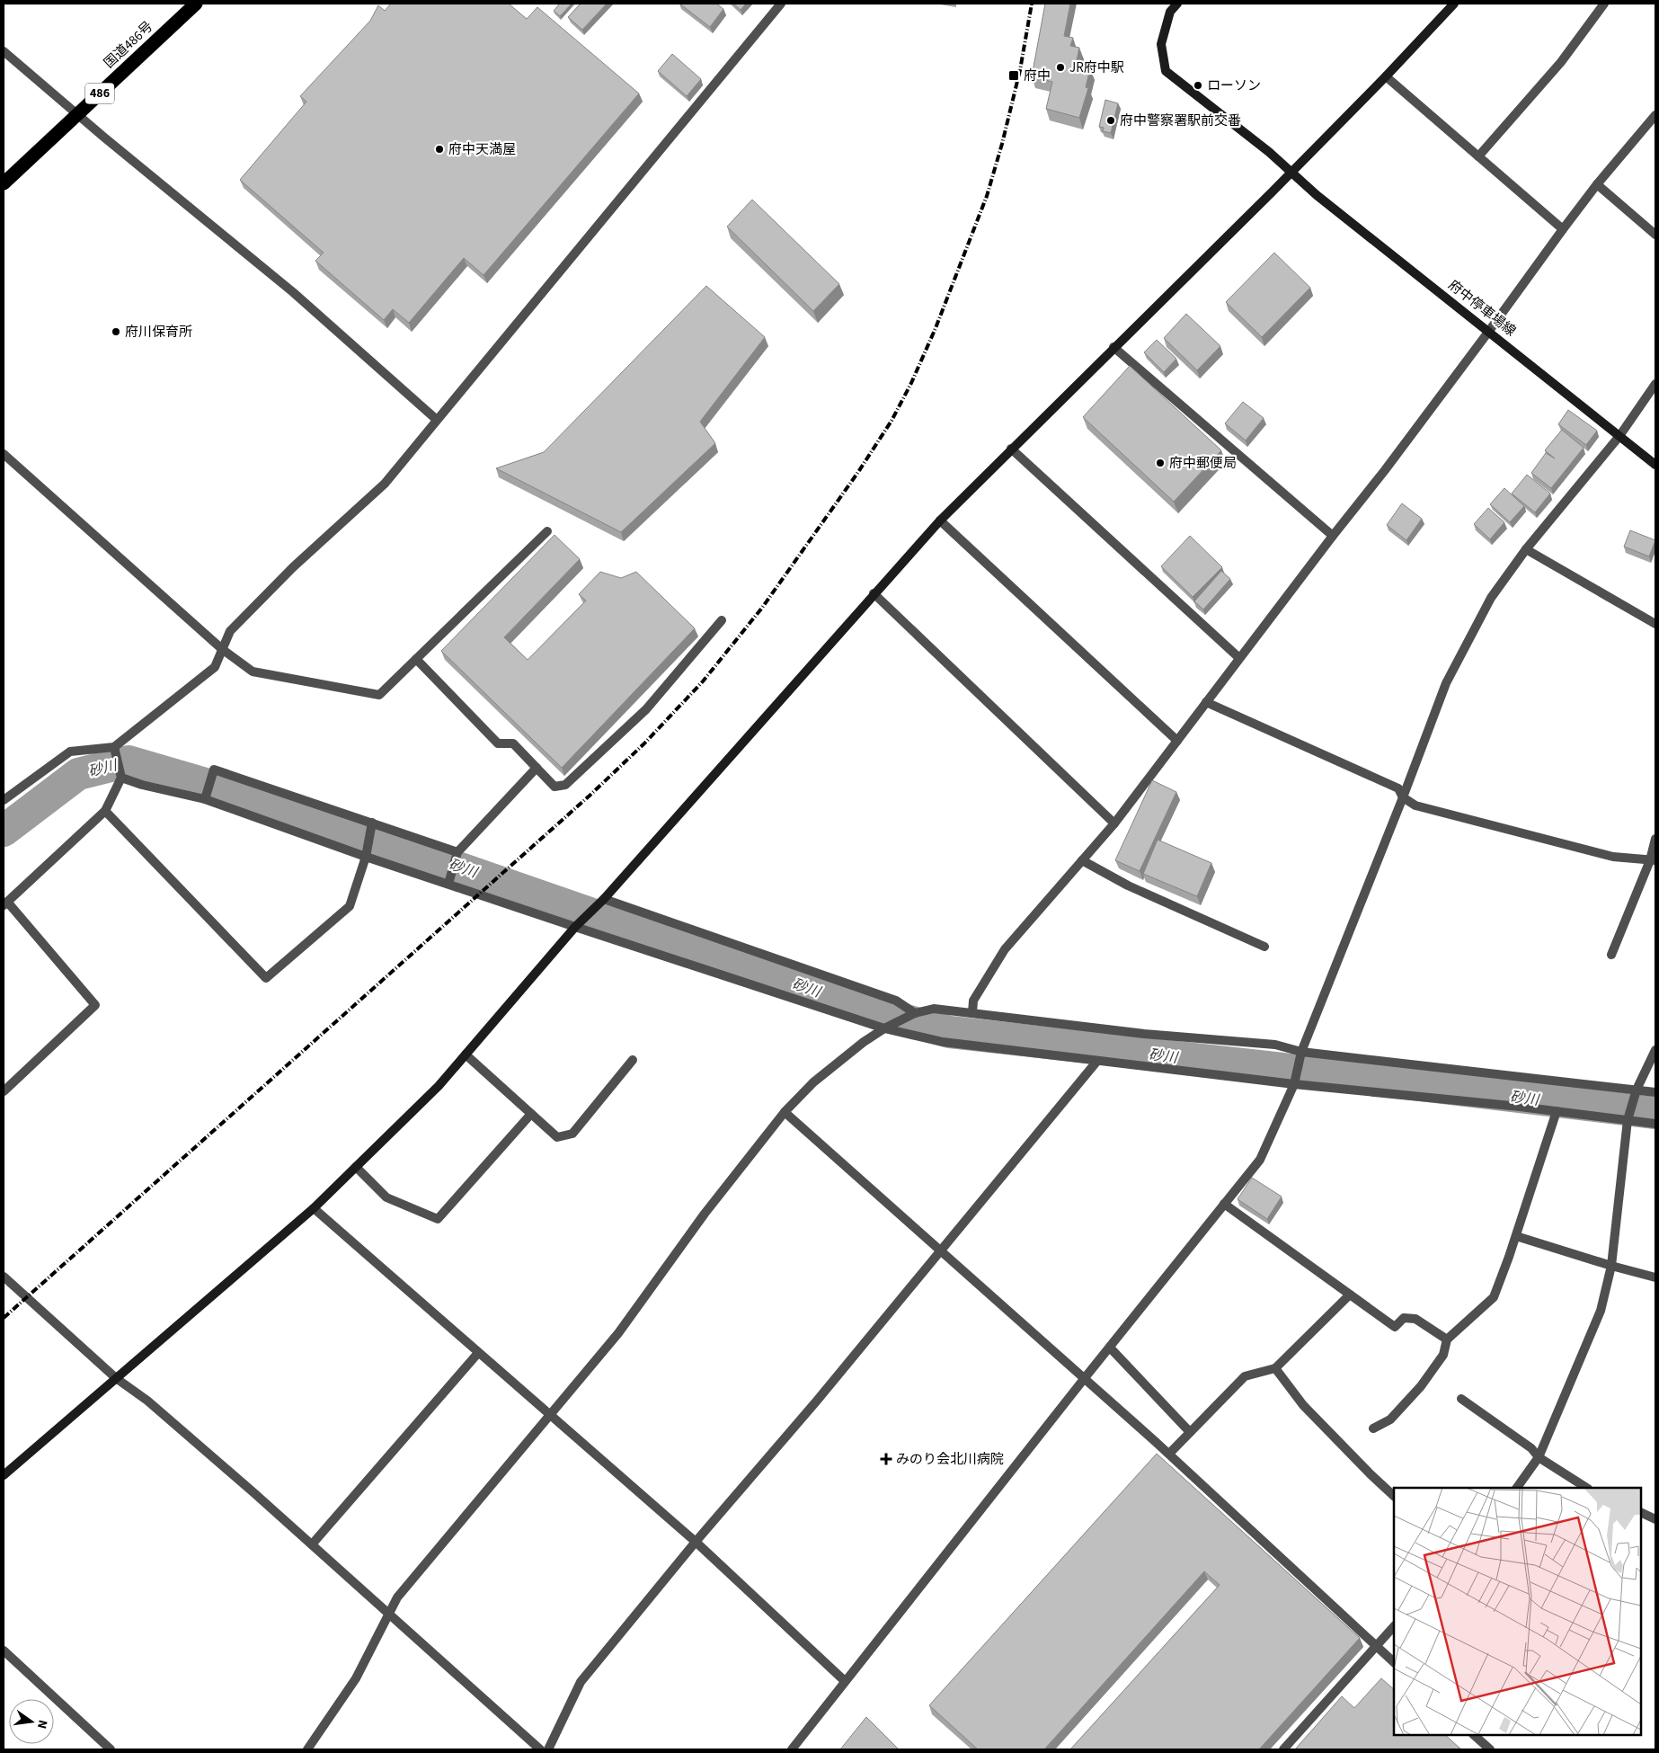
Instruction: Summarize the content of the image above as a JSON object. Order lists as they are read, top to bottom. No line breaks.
{"streets":{"highway":["国道486号","486"],"street":["府中停車場線"]},"water":["砂川"],"places":{"other":["JR府中駅","ローソン","府中警察署駅前交番","府中天満屋","府川保育所","府中郵便局"],"transit":["府中"],"health":["みのり会北川病院"]},"north":"right"}
